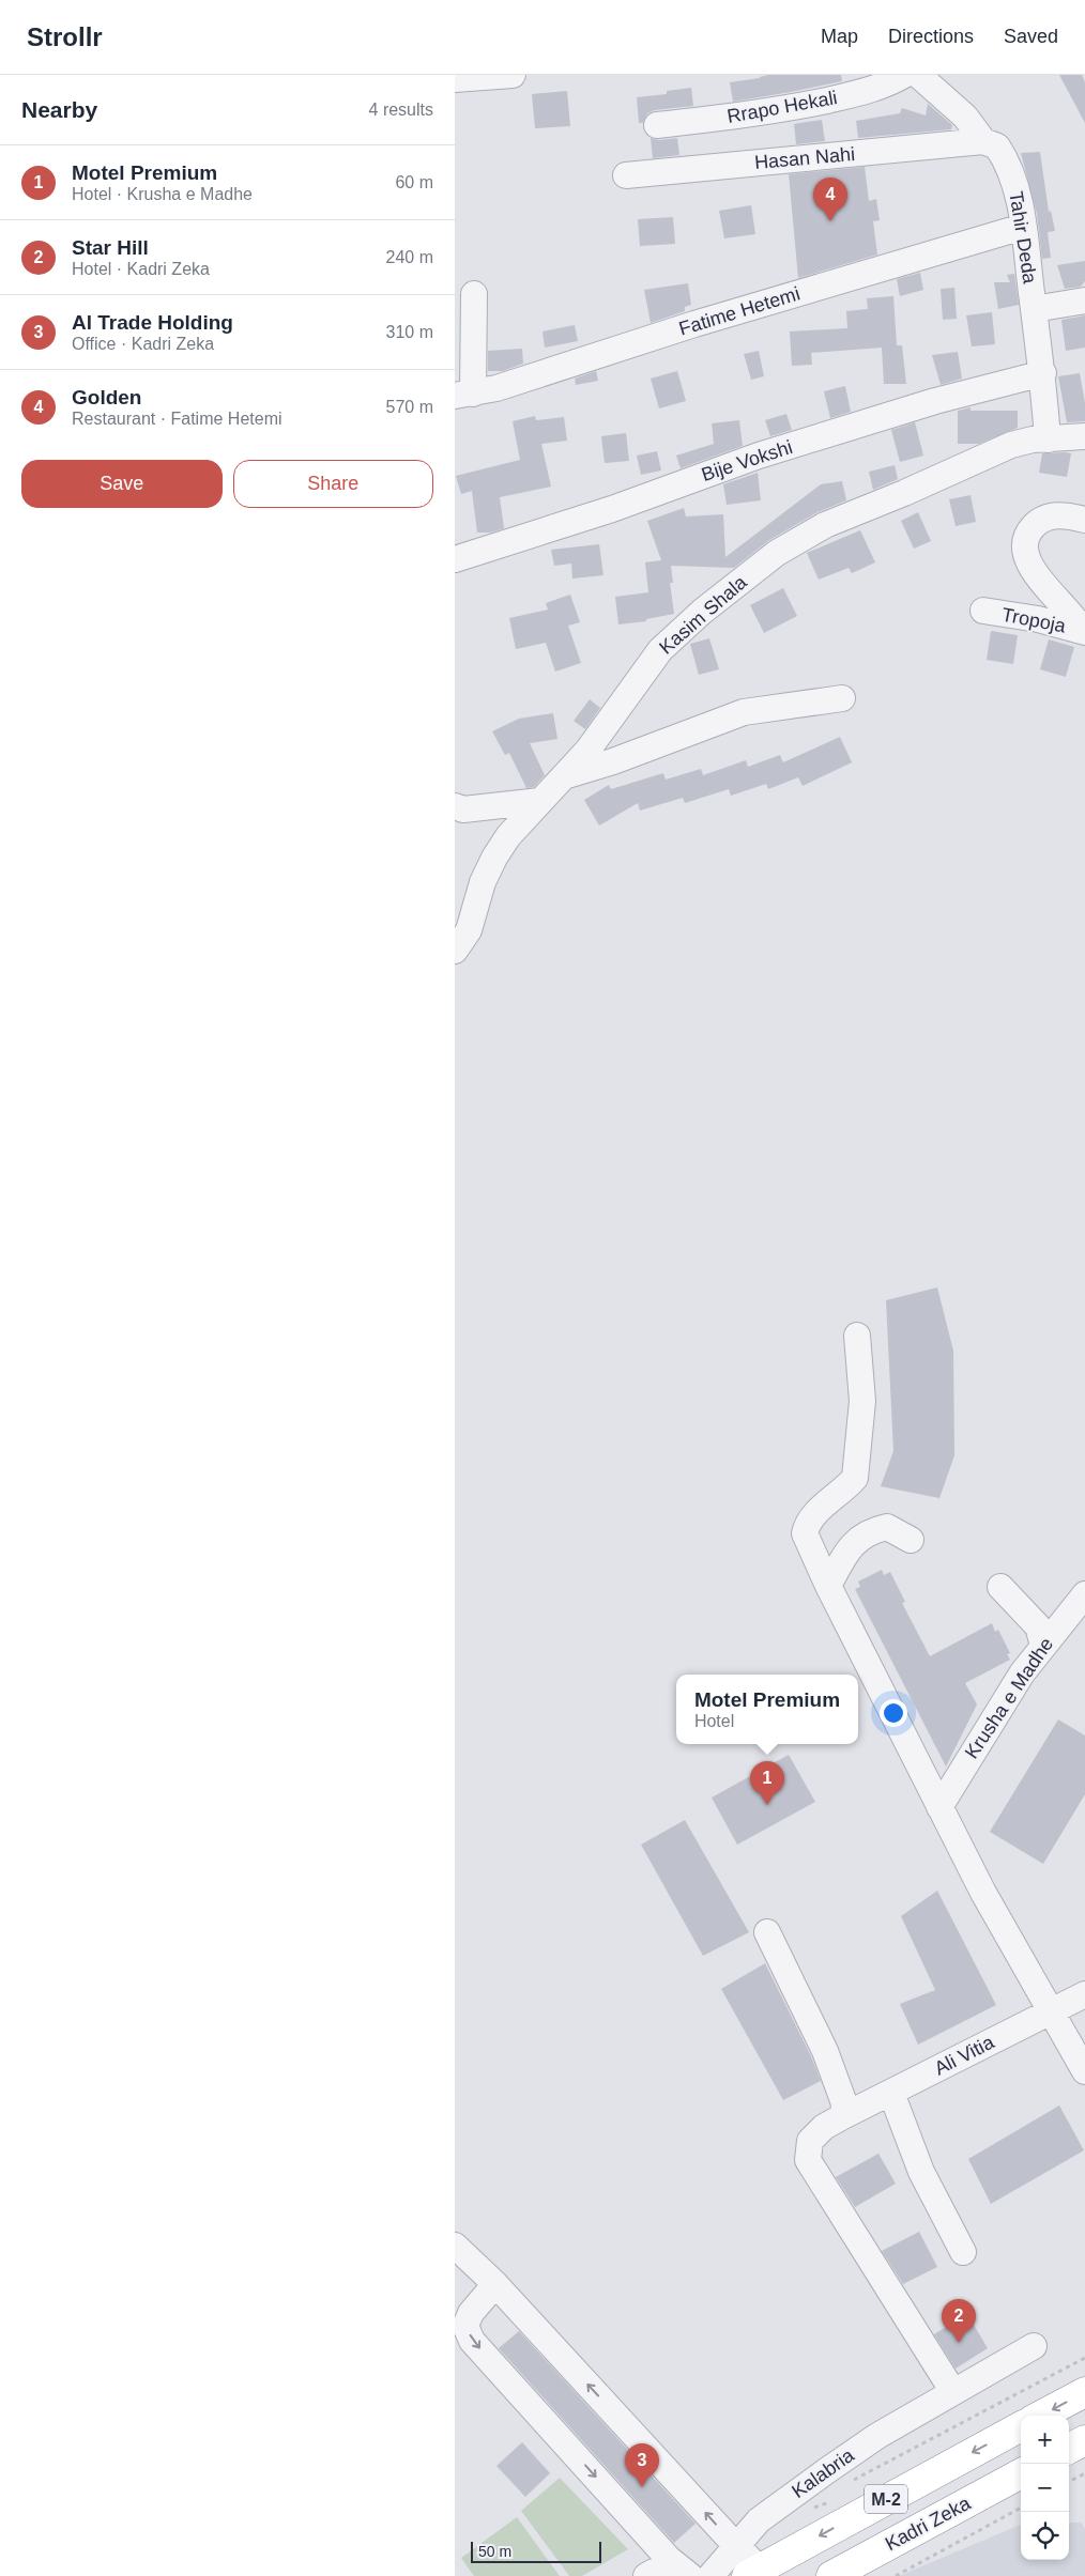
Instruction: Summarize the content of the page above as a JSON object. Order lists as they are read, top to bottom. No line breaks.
{"streets":{"highway":["M-2","Kadri Zeka"],"street":["Rrapo Hekali","Hasan Nahi","Tahir Deda","Fatime Hetemi","Bije Vokshi","Kasim Shala","Tropoja","Krusha e Madhe","Ali Vitia","Kalabria"]},"crossings":[["Hasan Nahi","Tahir Deda"],["Tahir Deda","Fatime Hetemi"],["Tahir Deda","Bije Vokshi"],["Tahir Deda","Kasim Shala"],["Ali Vitia","Kalabria"]],"scale_bar":"50 m","page":{"header":"Strollr","nav":["Map","Directions","Saved"],"heading":["Nearby","4 results"],"list":[{"mark":"1","name":"Motel Premium","note":"Hotel · Krusha e Madhe","value":"60 m"},{"mark":"2","name":"Star Hill","note":"Hotel · Kadri Zeka","value":"240 m"},{"mark":"3","name":"Al Trade Holding","note":"Office · Kadri Zeka","value":"310 m"},{"mark":"4","name":"Golden","note":"Restaurant · Fatime Hetemi","value":"570 m"}],"pins":["4","1","2","3"],"buttons":["Save","Share"],"popup":["Motel Premium","Hotel"],"map_buttons":["+","−"],"scale":"50 m"}}
